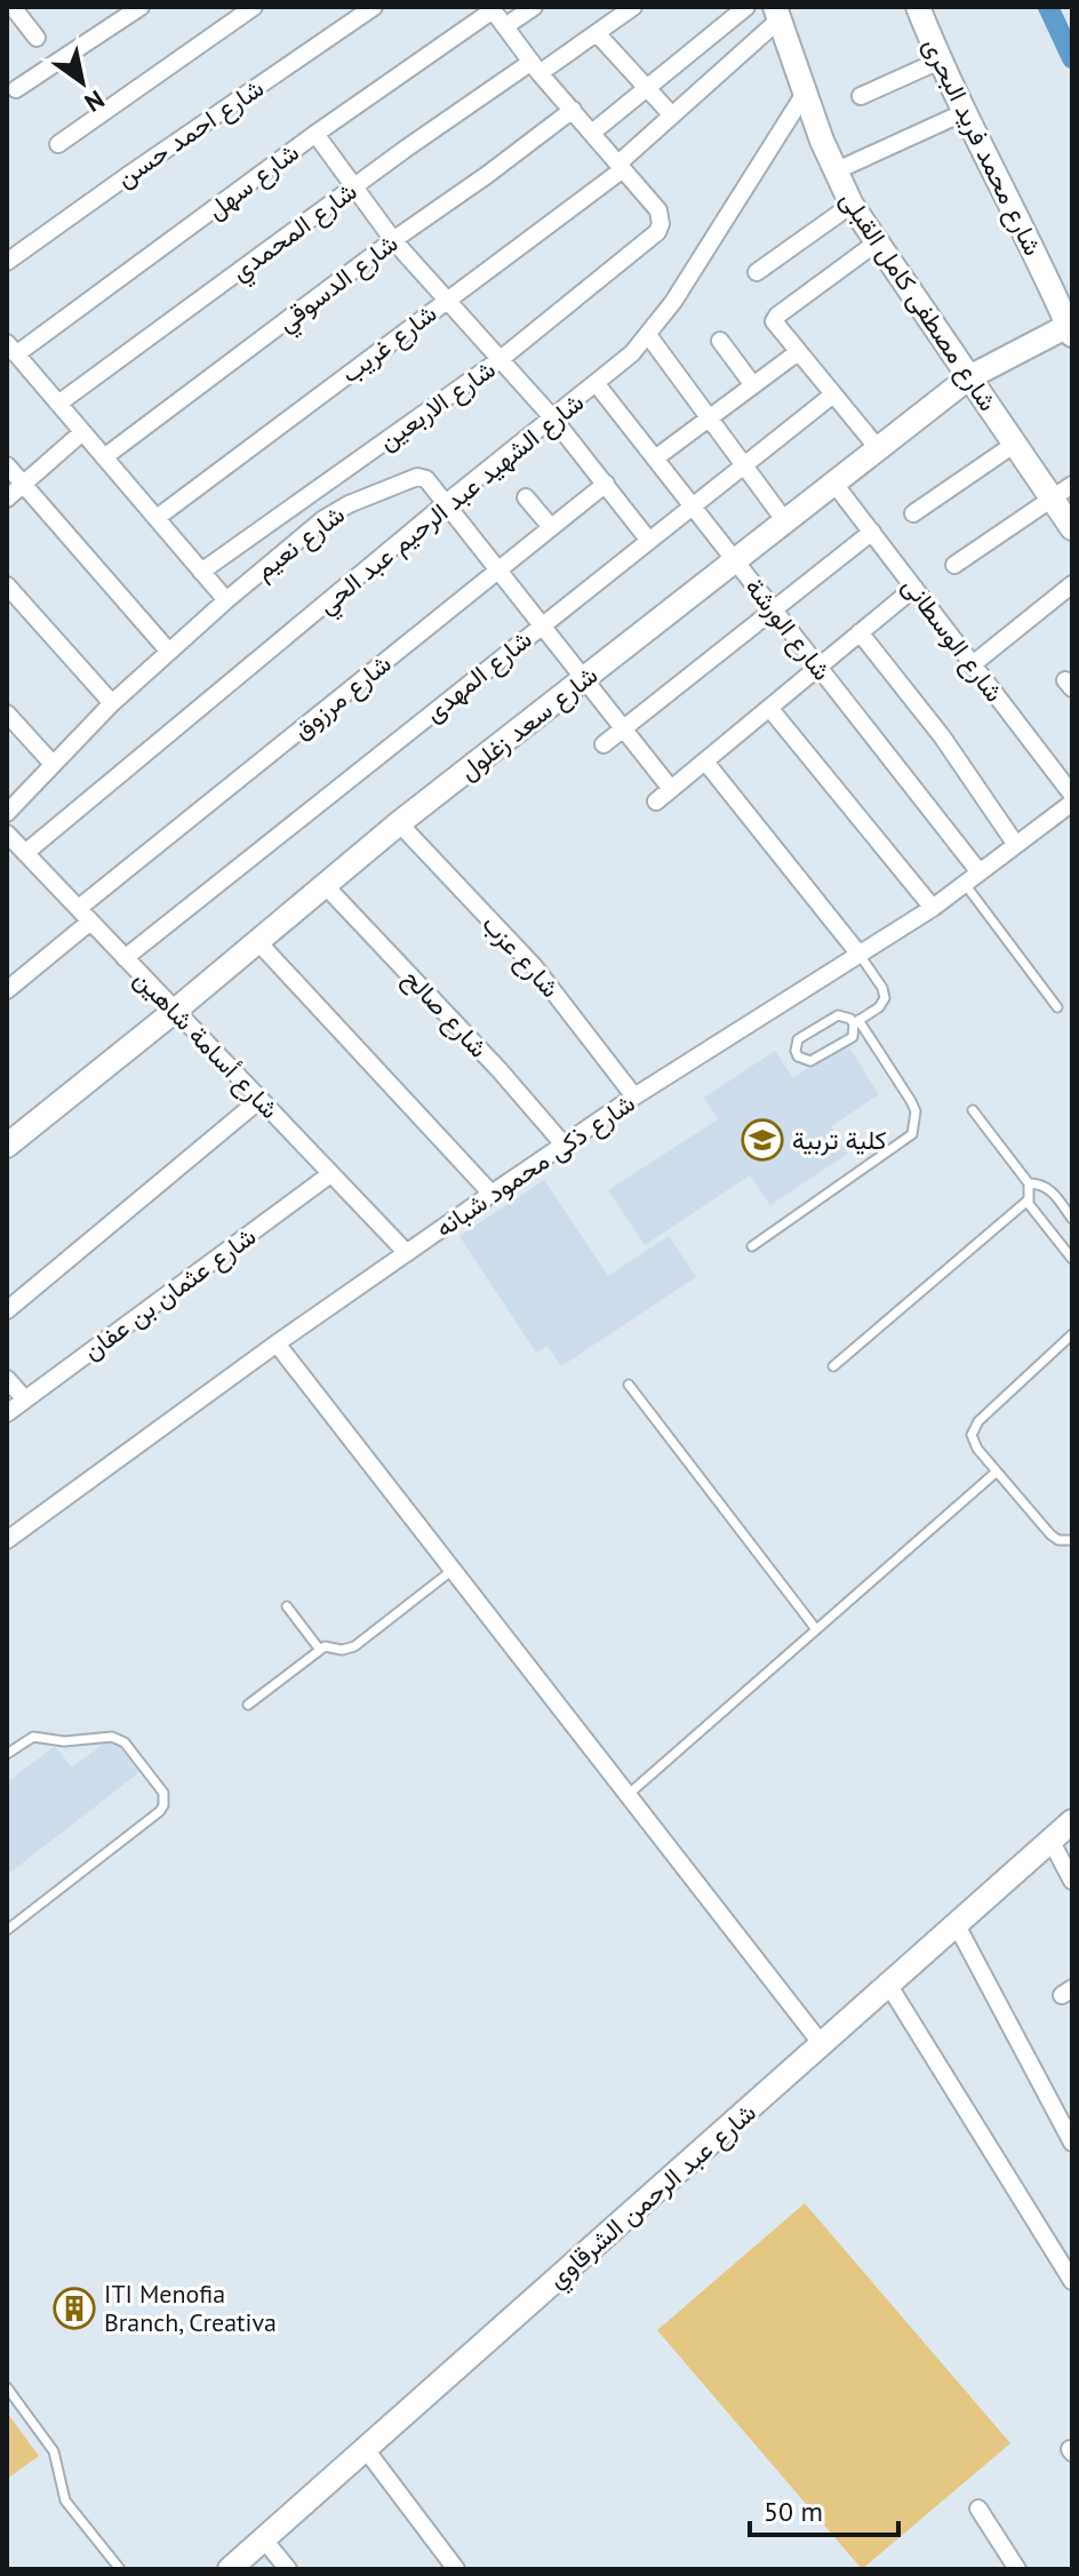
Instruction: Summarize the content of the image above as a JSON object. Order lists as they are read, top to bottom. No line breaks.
{"streets":{"street":["شارع احمد حسن","شارع محمد فريد البحرى","شارع سهل","شارع المحمدي","شارع الدسوقي","شارع مصطفى كامل القبلى","شارع غريب","شارع الاربعين","شارع الشهيد عبد الرحيم عبد الحي","شارع نعيم","شارع الورشة","شارع الوسطانى","شارع المهدى","شارع مرزوق","شارع سعد زغلول","شارع عزب","شارع صالح","شارع أسامة شاهين","شارع ذكى محمود شبانه","شارع عثمان بن عفان","شارع عبد الرحمن الشرقاوي"]},"crossings":[["شارع محمد فريد البحرى","شارع سعد زغلول"],["شارع مصطفى كامل القبلى","شارع غريب"],["شارع مصطفى كامل القبلى","شارع الشهيد عبد الرحيم عبد الحي"],["شارع مصطفى كامل القبلى","شارع سعد زغلول"],["شارع غريب","شارع الاربعين"],["شارع الشهيد عبد الرحيم عبد الحي","شارع نعيم"],["شارع الشهيد عبد الرحيم عبد الحي","شارع الورشة"],["شارع الشهيد عبد الرحيم عبد الحي","شارع أسامة شاهين"],["شارع نعيم","شارع المهدى"],["شارع نعيم","شارع مرزوق"],["شارع نعيم","شارع سعد زغلول"],["شارع الورشة","شارع المهدى"],["شارع الورشة","شارع سعد زغلول"],["شارع الورشة","شارع ذكى محمود شبانه"],["شارع الوسطانى","شارع سعد زغلول"],["شارع المهدى","شارع أسامة شاهين"],["شارع مرزوق","شارع أسامة شاهين"],["شارع سعد زغلول","شارع عزب"],["شارع سعد زغلول","شارع صالح"],["شارع سعد زغلول","شارع أسامة شاهين"],["شارع عزب","شارع ذكى محمود شبانه"],["شارع صالح","شارع ذكى محمود شبانه"],["شارع أسامة شاهين","شارع ذكى محمود شبانه"],["شارع أسامة شاهين","شارع عثمان بن عفان"]],"places":{"school or university":["كلية تربية"],"building":["ITI Menofia Branch, Creativa"]},"scale_bar":"50 m","north":"bottom right"}
